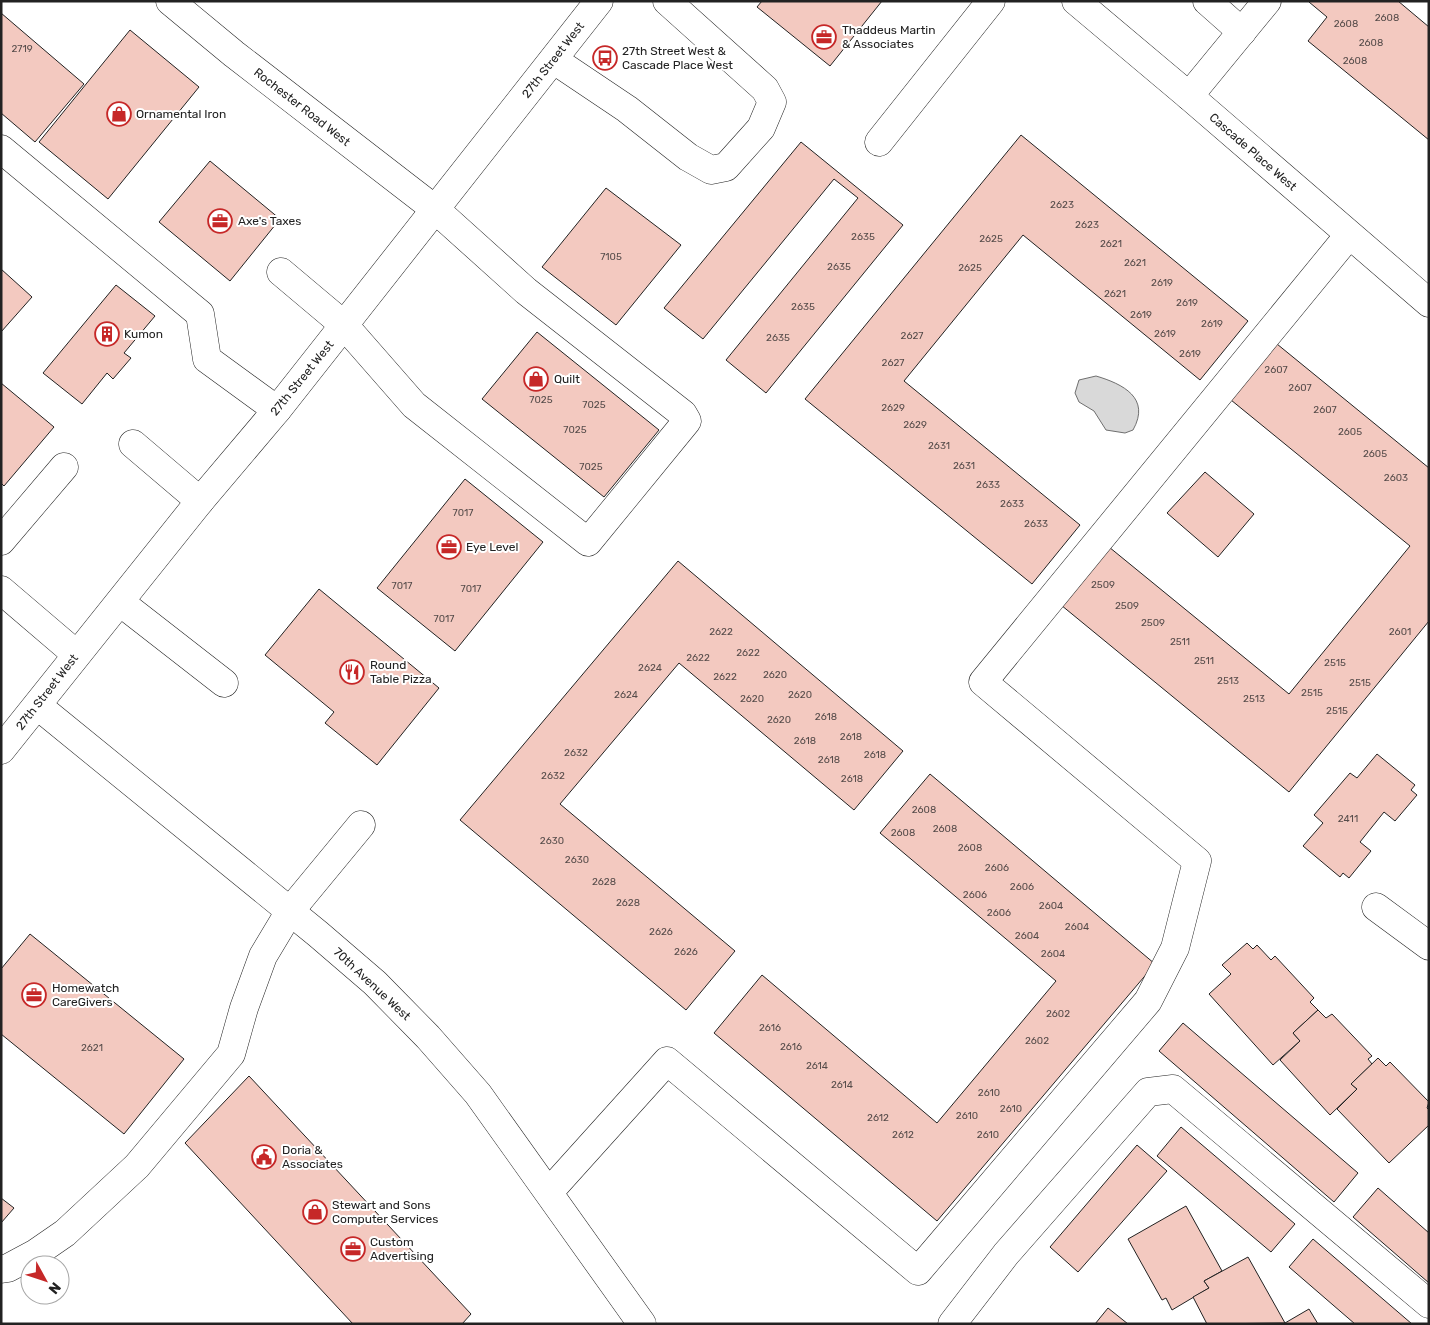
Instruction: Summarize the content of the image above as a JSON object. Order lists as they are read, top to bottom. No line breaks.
{"streets":{"street":["27th Street West","Rochester Road West","Cascade Place West","70th Avenue West"]},"crossings":[["27th Street West","Rochester Road West"],["27th Street West","70th Avenue West"]],"places":{"office":["Thaddeus Martin & Associates","Axe's Taxes","Eye Level","Homewatch CareGivers","Custom Advertising"],"bus stop":["27th Street West & Cascade Place West"],"shop":["Ornamental Iron","Quilt","Stewart and Sons Computer Services"],"building":["Kumon"],"restaurant":["Round Table Pizza"],"public building":["Doria & Associates"]},"house_numbers":["2608","2608","2608","2719","2608","2623","2623","2635","2625","2621","7105","2621","2635","2625","2619","2621","2619","2635","2619","2619","2619","2627","2635","2619","2627","2607","2607","7025","7025","2629","2607","2629","7025","2605","2631","2605","2631","7025","2603","2633","2633","7017","2633","2509","7017","7017","2509","7017","2509","2622","2601","2511","2622","2622","2511","2515","2624","2620","2622","2513","2515","2515","2624","2620","2620","2513","2515","2618","2620","2618","2618","2632","2618","2618","2632","2618","2608","2411","2608","2608","2630","2608","2630","2606","2628","2606","2606","2628","2604","2606","2604","2626","2604","2626","2604","2602","2616","2602","2616","2621","2614","2614","2610","2610","2610","2612","2612","2610"],"north":"bottom right"}
